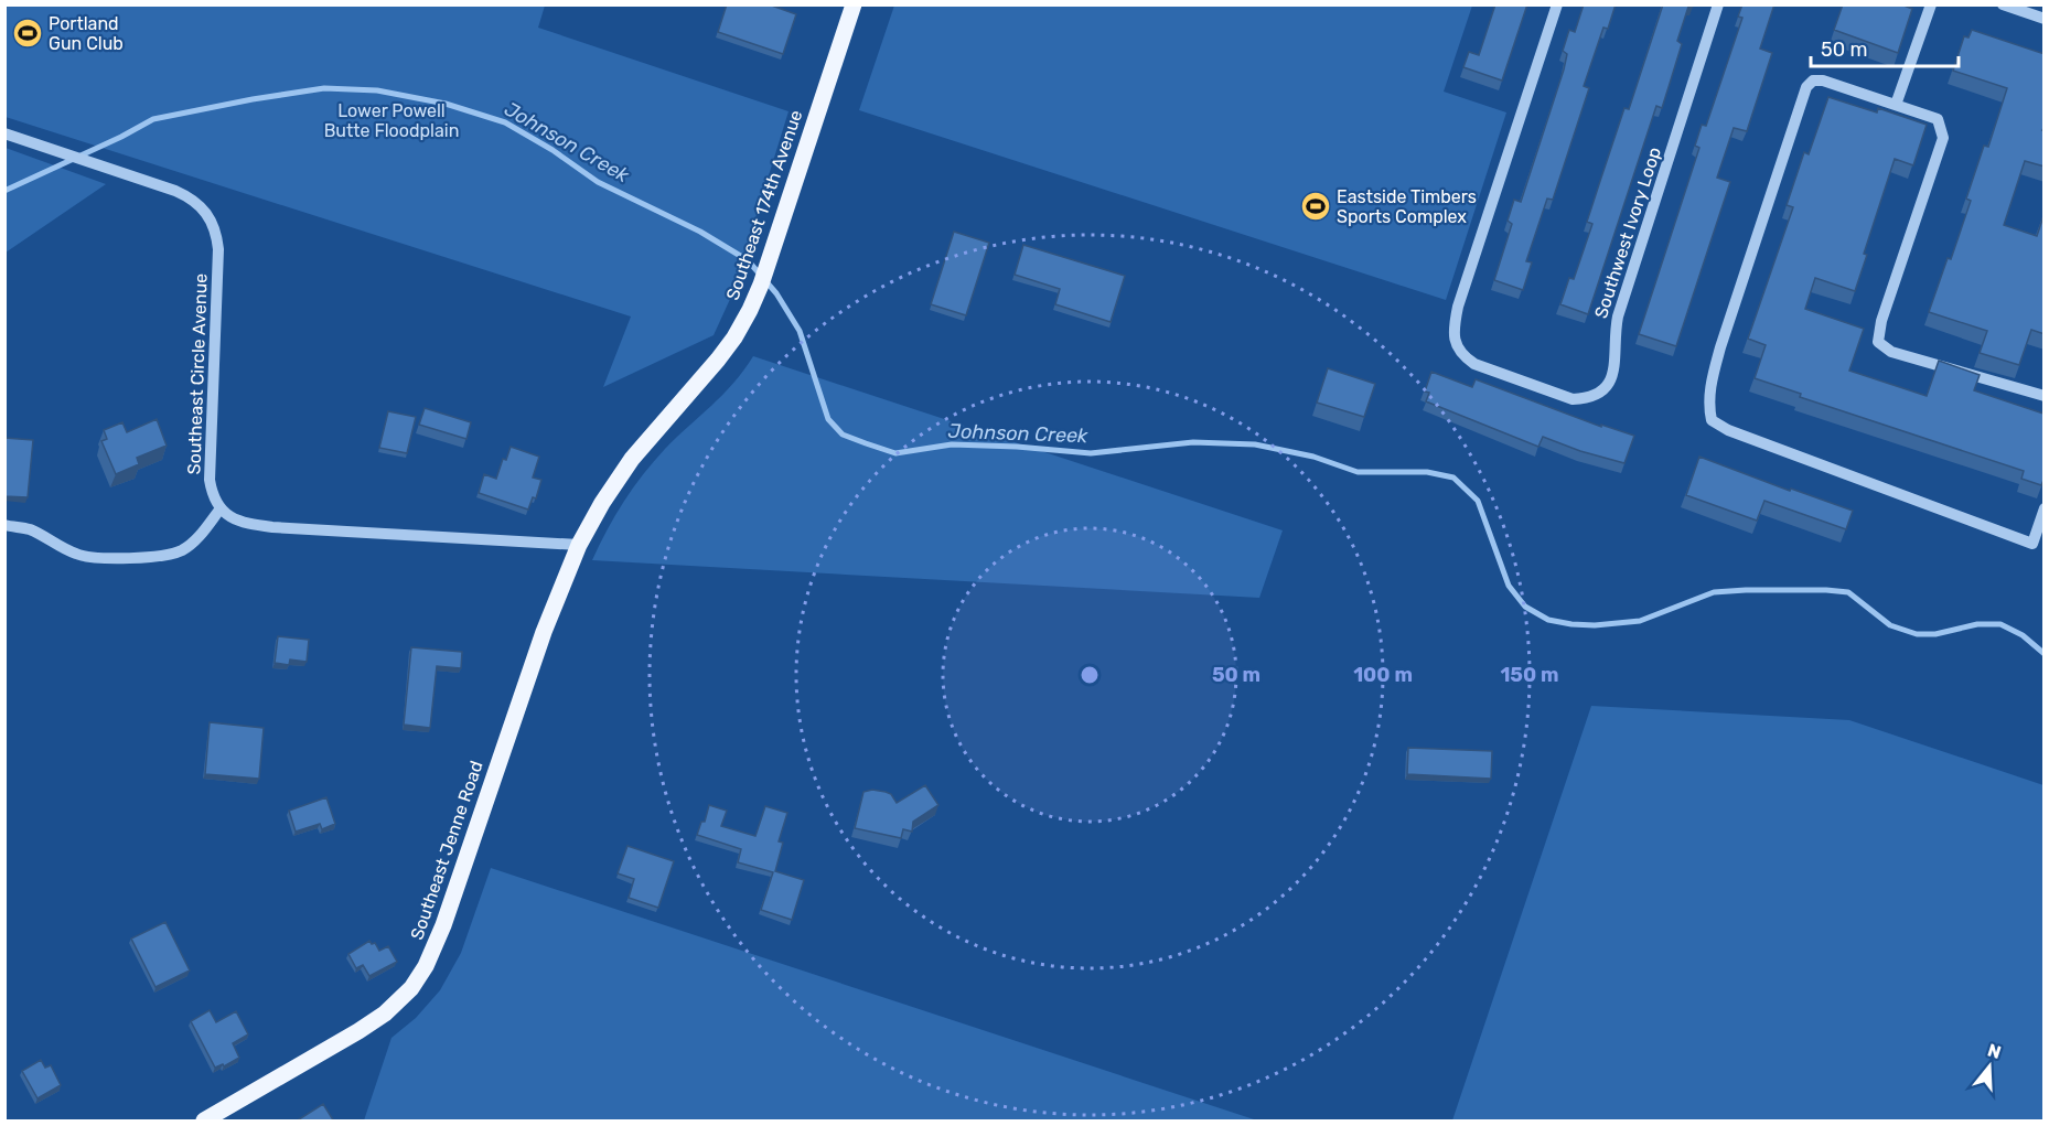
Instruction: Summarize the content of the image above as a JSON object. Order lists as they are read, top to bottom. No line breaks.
{"streets":{"main road":["Southeast 174th Avenue","Southeast Jenne Road"],"street":["Southwest Ivory Loop","Southeast Circle Avenue"]},"crossings":[["Southeast 174th Avenue","Southeast Jenne Road"]],"water":["Johnson Creek"],"parks":["Lower Powell Butte Floodplain"],"places":{"sports":["Portland Gun Club","Eastside Timbers Sports Complex"]},"scale_bar":"50 m","north":"top","rings":["50 m","100 m","150 m"]}
